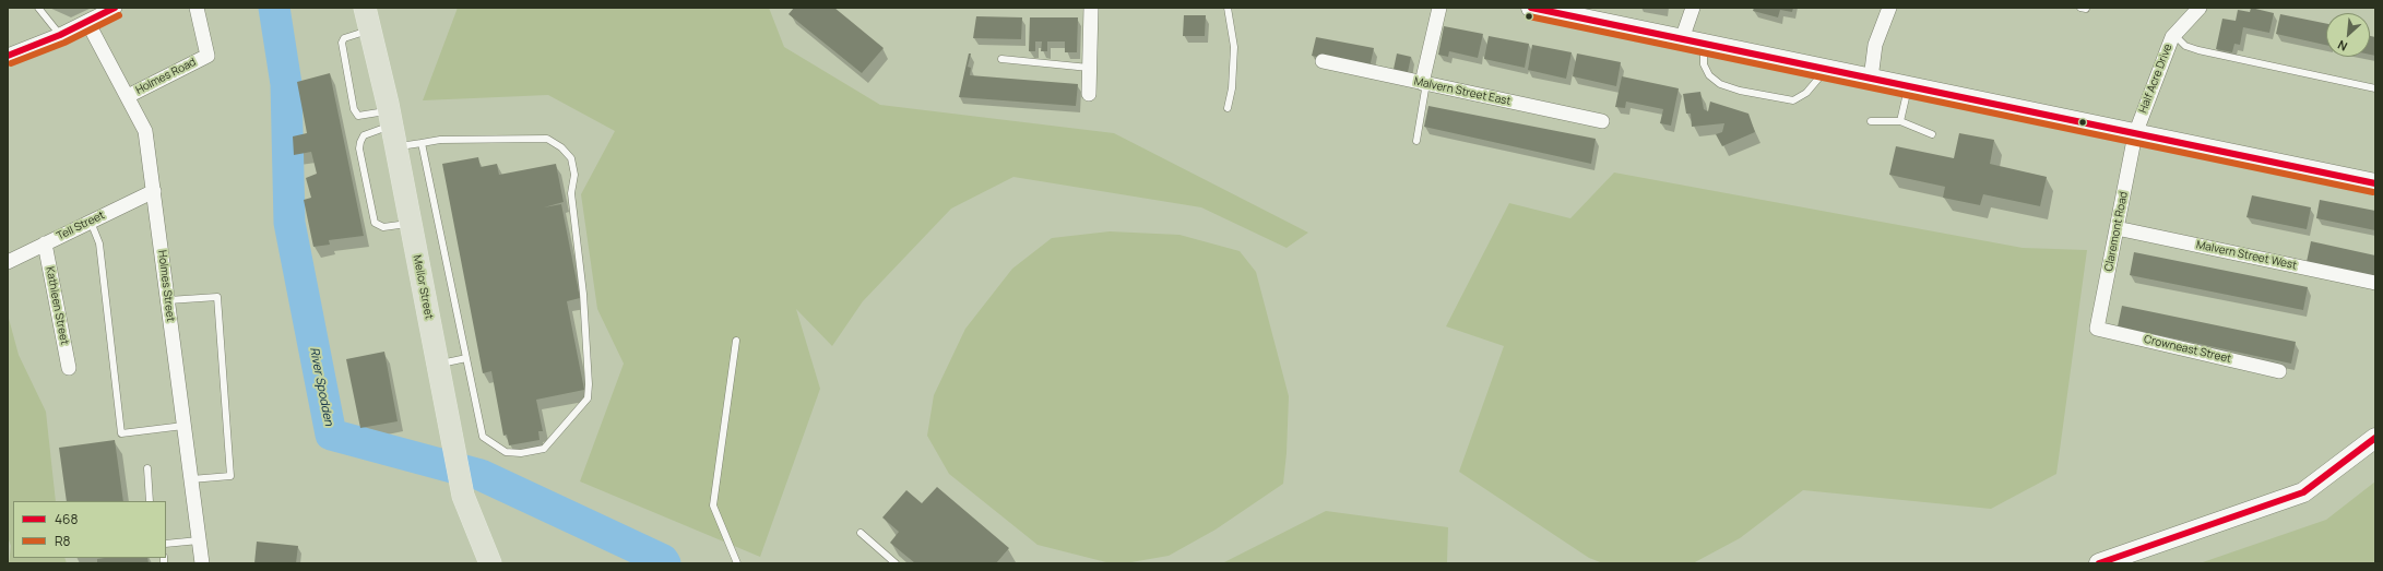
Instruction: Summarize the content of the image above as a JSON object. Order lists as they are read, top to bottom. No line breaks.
{"streets":{"main road":["Mellor Street"],"street":["Holmes Road","Half Acre Drive","Malvern Street East","Tell Street","Claremont Road","Malvern Street West","Holmes Street","Kathleen Street","Crowneast Street"]},"crossings":[["Holmes Road","Holmes Street"],["Half Acre Drive","Claremont Road"],["Tell Street","Holmes Street"],["Tell Street","Kathleen Street"],["Claremont Road","Malvern Street West"],["Claremont Road","Crowneast Street"]],"water":["River Spodden"],"lines":["transit line 468","transit line R8"],"legend":["468","R8"],"north":"bottom left"}
